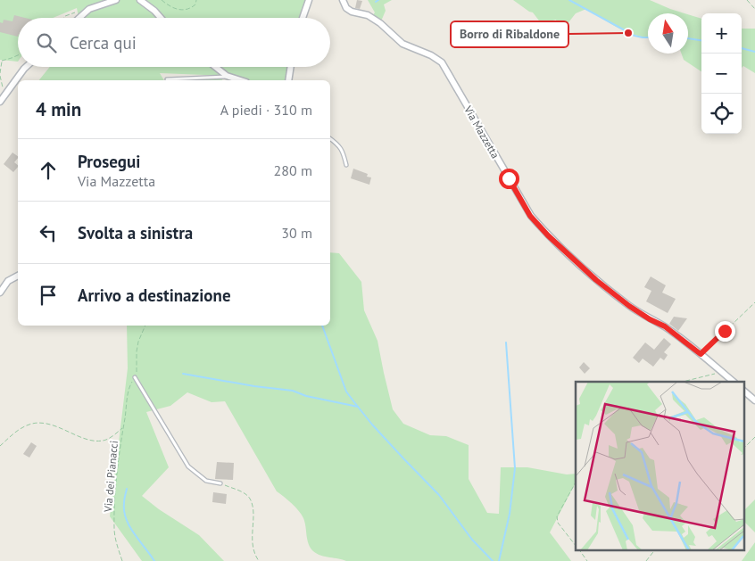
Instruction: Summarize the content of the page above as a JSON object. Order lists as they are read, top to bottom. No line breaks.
{"streets":{"street":["Via Mazzetta"],"path":["Via dei Pianacci"]},"places":["Borro di Ribaldone"],"north":"top","page":{"map_buttons":["+","−"],"search":"Cerca qui","heading":["4 min","A piedi · 310 m"],"list":[["Prosegui","Via Mazzetta","280 m"],["Svolta a sinistra","30 m"],"Arrivo a destinazione"]}}
